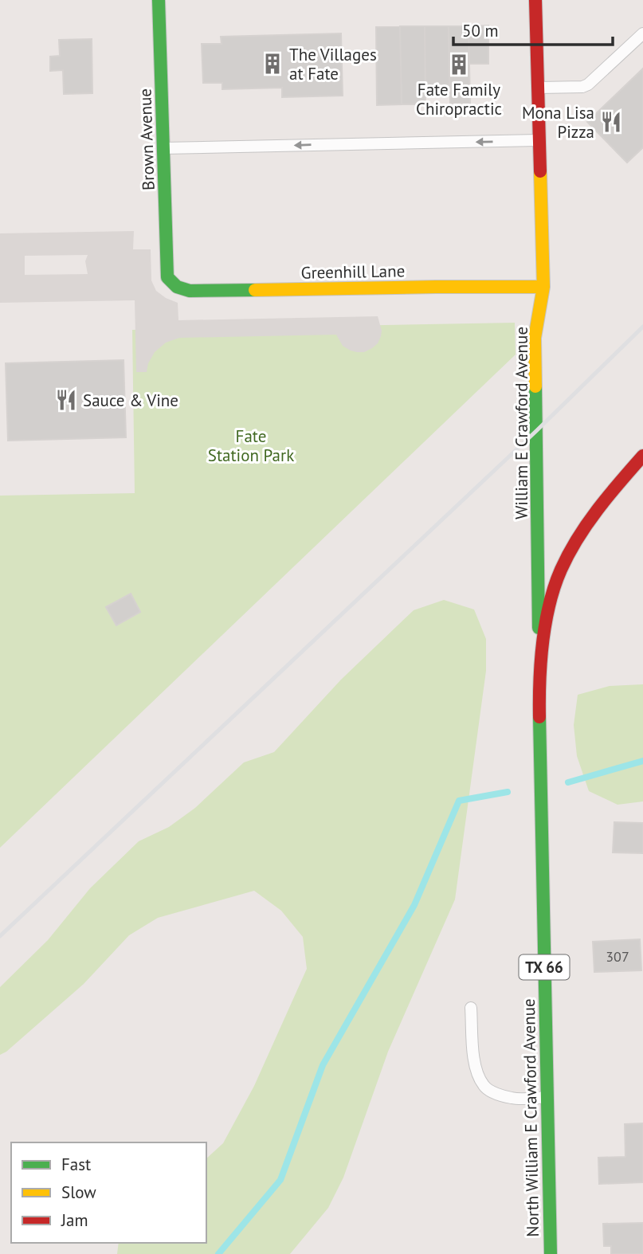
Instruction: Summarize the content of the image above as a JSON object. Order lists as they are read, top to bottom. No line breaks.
{"streets":{"main road":["Brown Avenue","Greenhill Lane","William E Crawford Avenue","TX 66","North William E Crawford Avenue"]},"crossings":[["Brown Avenue","Greenhill Lane"],["Greenhill Lane","William E Crawford Avenue"],["William E Crawford Avenue","TX 66"],["William E Crawford Avenue","North William E Crawford Avenue"],["TX 66","North William E Crawford Avenue"]],"parks":["Fate Station Park"],"places":{"building":["The Villages at Fate","Fate Family Chiropractic"],"restaurant":["Mona Lisa Pizza","Sauce & Vine"]},"house_numbers":["307"],"legend":["Fast","Slow","Jam"],"scale_bar":"50 m"}
